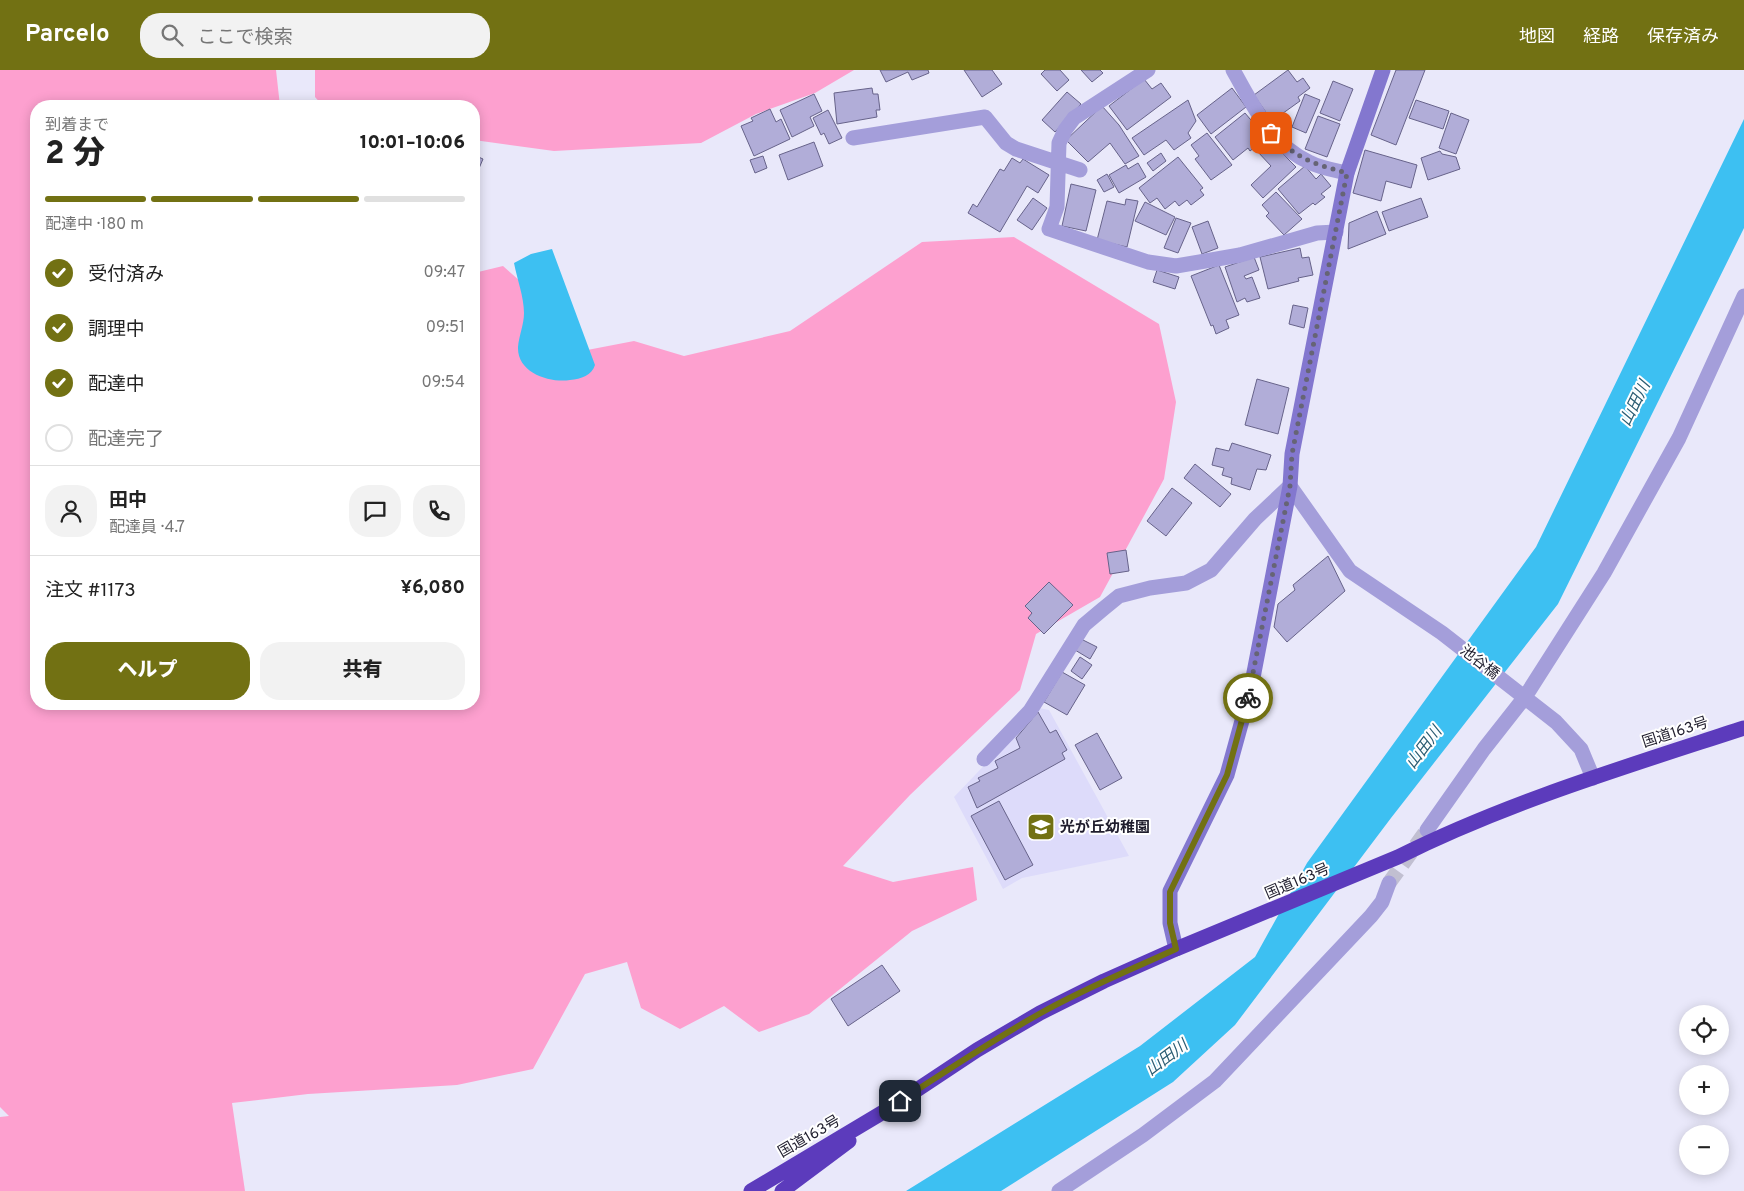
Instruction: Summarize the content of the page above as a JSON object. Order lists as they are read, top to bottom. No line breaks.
{"streets":{"highway":["国道163号"],"street":["池谷橋"]},"crossings":[["池谷橋","国道163号"]],"water":["山田川"],"places":{"school or university":["光が丘幼稚園"]},"page":{"header":"Parcelo","search":"ここで検索","nav":["地図","経路","保存済み"],"heading":["2 分","到着まで","10:01–10:06"],"panel":["田中","配達員 · 4.7","注文 #1173","¥6,080"],"bar":"配達中 · 180 m","list":[["受付済み","09:47"],["調理中","09:51"],["配達中","09:54"],"配達完了"],"buttons":["ヘルプ","共有"],"map_buttons":["+","−"]}}
